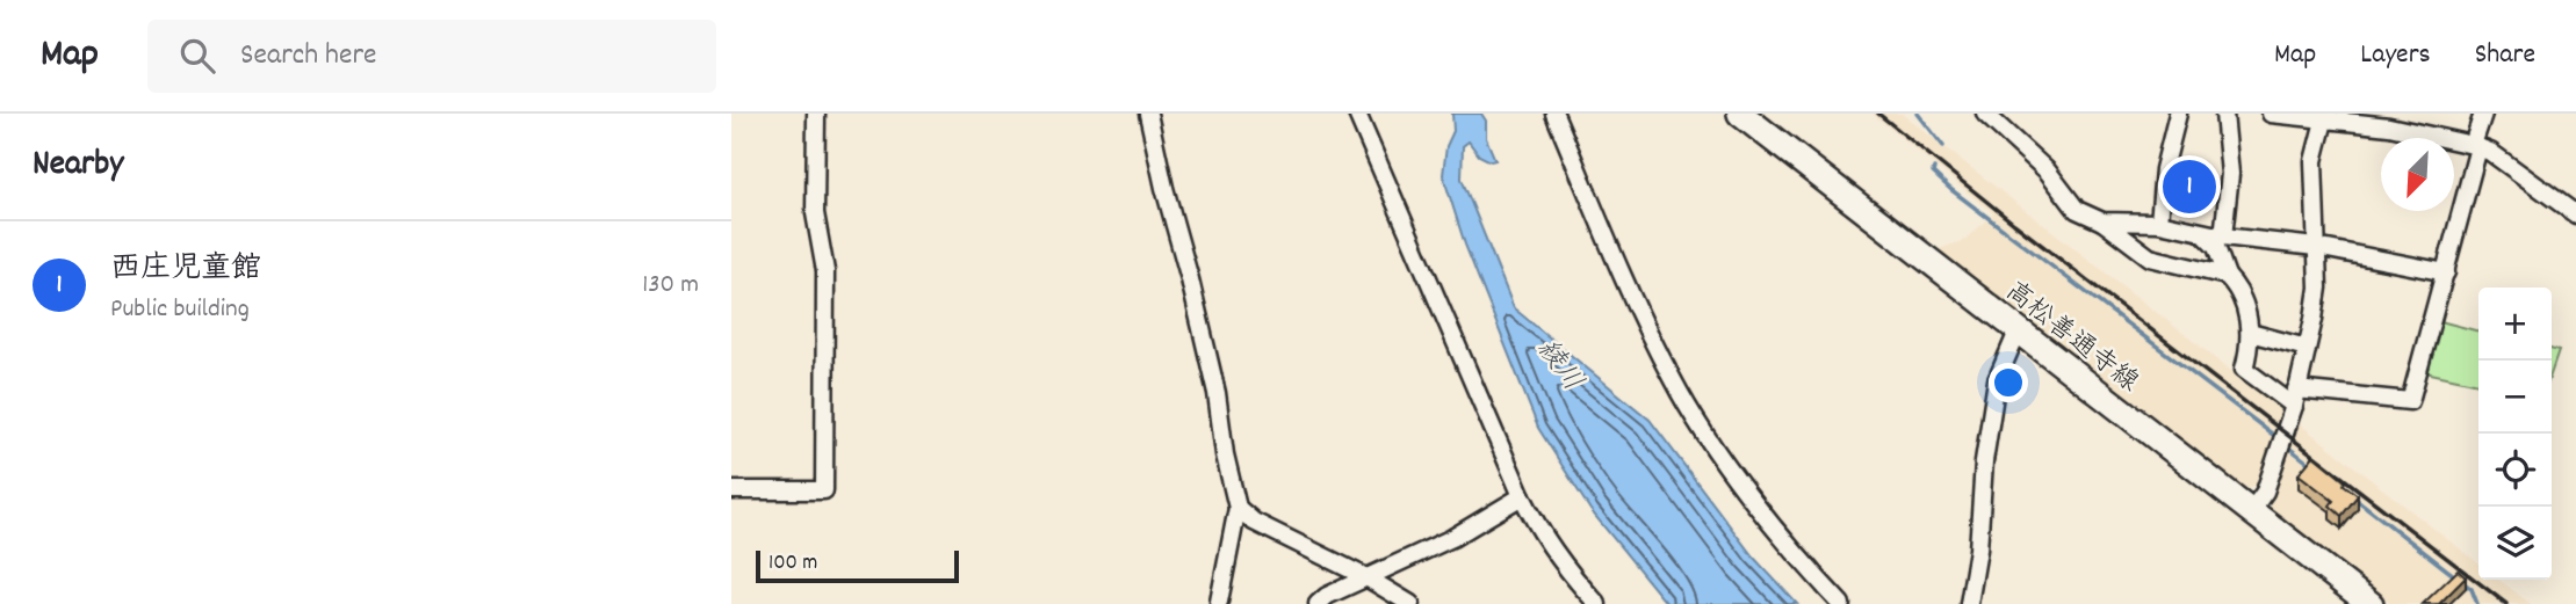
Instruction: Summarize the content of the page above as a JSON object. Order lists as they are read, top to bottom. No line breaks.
{"streets":{"main road":["高松善通寺線"]},"water":["綾川"],"scale_bar":"100 m","north":"bottom left","page":{"header":"Map","search":"Search here","nav":["Map","Layers","Share"],"heading":"Nearby","pins":"1","list":[{"mark":"1","name":"西庄児童館","note":"Public building","value":"130 m"}],"map_buttons":["+","−"],"scale":"100 m"}}
